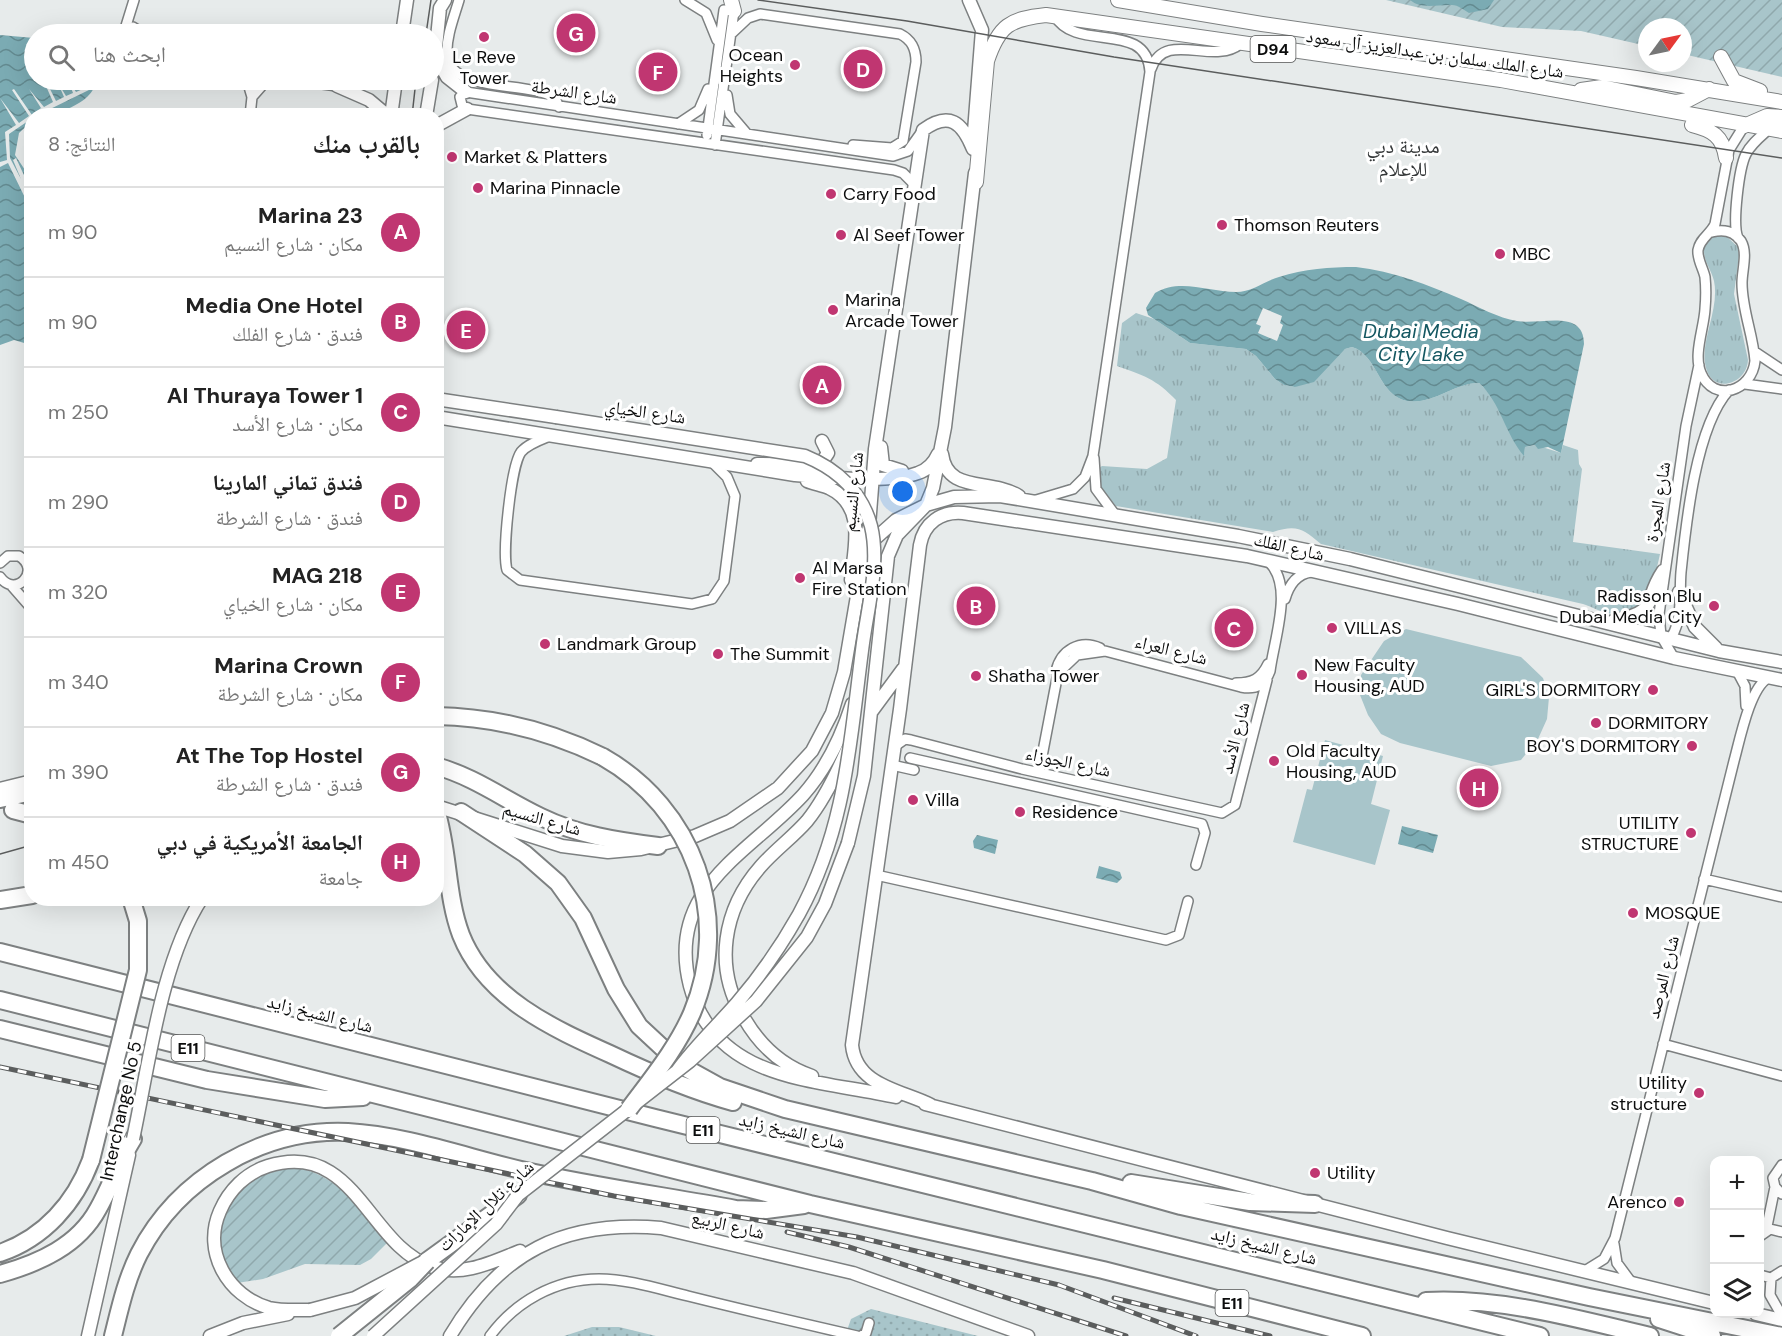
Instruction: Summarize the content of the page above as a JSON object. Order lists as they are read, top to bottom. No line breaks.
{"streets":{"highway":["شارع الشيخ زايد","E11"],"main road":["D94","شارع الملك سلمان بن عبدالعزيز آل سعود","شارع الخياي","شارع النسيم","شارع الفلك","Interchange No 5","شارع تلال الإمارات","شارع الربيع"],"street":["شارع الشرطة","شارع المجرة","شارع العراء","شارع الأسد","شارع الجوزاء","شارع المرصد"]},"crossings":[["شارع الشرطة","شارع النسيم"],["شارع النسيم","شارع الفلك"],["شارع المجرة","شارع الفلك"],["شارع الفلك","شارع المرصد"],["شارع العراء","شارع الأسد"],["شارع العراء","شارع الجوزاء"],["شارع الأسد","شارع الجوزاء"]],"districts":["مدينة دبي للإعلام"],"water":["Dubai Media City Lake"],"places":["Le Reve Tower","Ocean Heights","Market & Platters","Marina Pinnacle","Carry Food","Thomson Reuters","Al Seef Tower","MBC","Marina Arcade Tower","Al Marsa Fire Station","Radisson Blu Dubai Media City","VILLAS","Landmark Group","The Summit","New Faculty Housing, AUD","Shatha Tower","GIRL'S DORMITORY","DORMITORY","BOY'S DORMITORY","Old Faculty Housing, AUD","Villa","Residence","UTILITY STRUCTURE","MOSQUE","Utility structure","Utility","Arenco"],"north":"top right","page":{"pins":["G","D","F","E","A","B","C","H"],"search":"ابحث هنا","heading":["بالقرب منك","النتائج: 8"],"list":[{"mark":"A","name":"23 Marina","note":"مكان · شارع النسيم","value":"90 m"},{"mark":"B","name":"Media One Hotel","note":"فندق · شارع الفلك","value":"90 m"},{"mark":"C","name":"Al Thuraya Tower 1","note":"مكان · شارع الأسد","value":"250 m"},{"mark":"D","name":"فندق تماني المارينا","note":"فندق · شارع الشرطة","value":"290 m"},{"mark":"E","name":"MAG 218","note":"مكان · شارع الخياي","value":"320 m"},{"mark":"F","name":"Marina Crown","note":"مكان · شارع الشرطة","value":"340 m"},{"mark":"G","name":"At The Top Hostel","note":"فندق · شارع الشرطة","value":"390 m"},{"mark":"H","name":"الجامعة الأمريكية في دبي","note":"جامعة","value":"450 m"}],"map_buttons":["+","−"]}}
